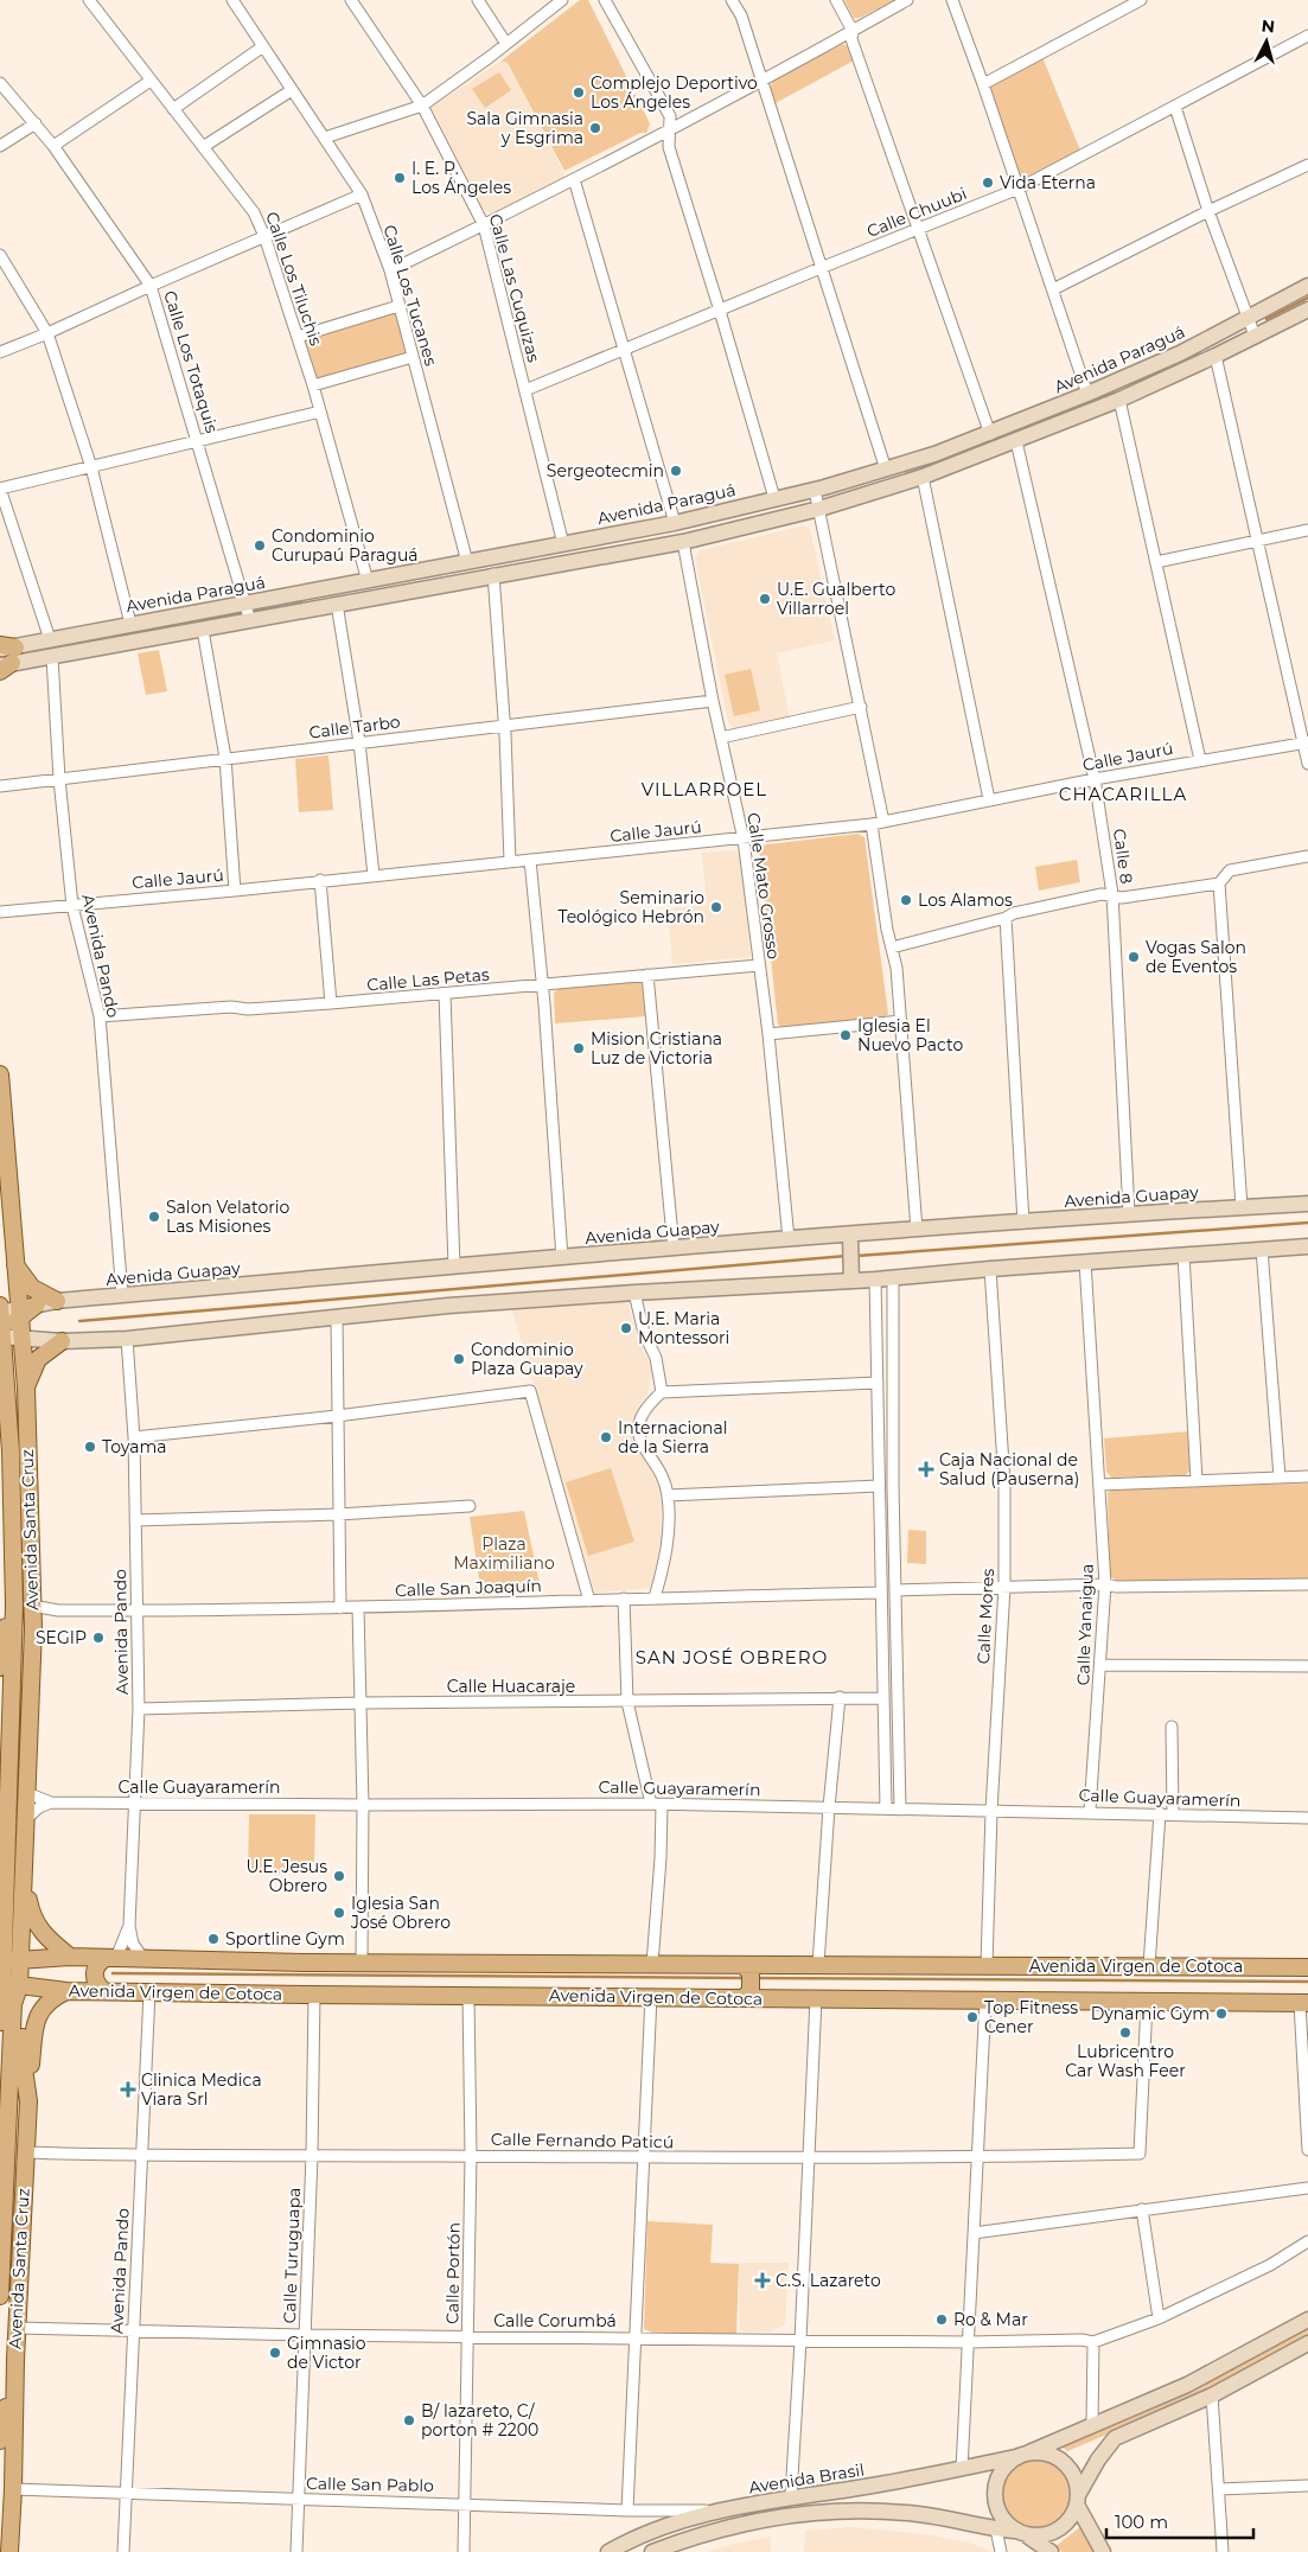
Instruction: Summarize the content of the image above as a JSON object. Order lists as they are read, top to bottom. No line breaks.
{"streets":{"main road":["Avenida Paraguá","Avenida Guapay","Avenida Santa Cruz","Avenida Virgen de Cotoca","Avenida Brasil"],"street":["Calle Chuubi","Calle Los Tiluchis","Calle Las Cuquizas","Calle Los Tucanes","Calle Los Totaquis","Calle Tarbo","Calle Jaurú","Calle 8","Calle Mato Grosso","Avenida Pando","Calle Las Petas","Calle San Joaquín","Calle Mores","Calle Yanaigua","Calle Huacaraje","Calle Guayaramerín","Calle Fernando Paticú","Calle Turuguapa","Calle Portón","Calle Corumbá","Calle San Pablo"]},"crossings":[["Calle Chuubi","Calle Las Cuquizas"],["Calle Los Tiluchis","Avenida Paraguá"],["Calle Las Cuquizas","Avenida Paraguá"],["Calle Los Tucanes","Avenida Paraguá"],["Avenida Paraguá","Calle Los Totaquis"],["Avenida Paraguá","Calle 8"],["Avenida Paraguá","Calle Mato Grosso"],["Avenida Paraguá","Avenida Pando"],["Calle Tarbo","Calle Mato Grosso"],["Calle Tarbo","Avenida Pando"],["Calle Jaurú","Calle 8"],["Calle Jaurú","Calle Mato Grosso"],["Calle Jaurú","Avenida Pando"],["Calle 8","Avenida Guapay"],["Calle Mato Grosso","Calle Las Petas"],["Calle Mato Grosso","Avenida Guapay"],["Avenida Pando","Calle Las Petas"],["Avenida Pando","Avenida Guapay"],["Avenida Pando","Calle San Joaquín"],["Avenida Pando","Calle Huacaraje"],["Avenida Pando","Calle Guayaramerín"],["Avenida Pando","Avenida Virgen de Cotoca"],["Avenida Pando","Calle Fernando Paticú"],["Avenida Pando","Calle Corumbá"],["Avenida Pando","Calle San Pablo"],["Avenida Santa Cruz","Calle San Joaquín"],["Avenida Santa Cruz","Calle Guayaramerín"],["Avenida Santa Cruz","Avenida Virgen de Cotoca"],["Avenida Santa Cruz","Calle Fernando Paticú"],["Avenida Santa Cruz","Calle Corumbá"],["Avenida Santa Cruz","Calle San Pablo"],["Calle Mores","Calle Guayaramerín"],["Calle Mores","Avenida Virgen de Cotoca"],["Calle Yanaigua","Calle Guayaramerín"],["Avenida Virgen de Cotoca","Calle Fernando Paticú"],["Avenida Virgen de Cotoca","Calle Turuguapa"],["Avenida Virgen de Cotoca","Calle Portón"],["Calle Fernando Paticú","Calle Turuguapa"],["Calle Fernando Paticú","Calle Portón"],["Calle Turuguapa","Calle Corumbá"],["Calle Turuguapa","Calle San Pablo"],["Calle Portón","Calle Corumbá"],["Calle Portón","Calle San Pablo"],["Avenida Brasil","Calle San Pablo"]],"districts":["VILLARROEL","CHACARILLA","SAN JOSÉ OBRERO"],"parks":["Plaza Maximiliano"],"places":{"other":["Complejo Deportivo Los Ángeles","Sala Gimnasia y Esgrima","I. E. P. Los Ángeles","Vida Eterna","Sergeotecmin","Condominio Curupaú Paraguá","U.E. Gualberto Villarroel","Los Alamos","Seminario Teológico Hebrón","Vogas Salon de Eventos","Iglesia El Nuevo Pacto","Mision Cristiana Luz de Victoria","Salon Velatorio Las Misiones","U.E. Maria Montessori","Condominio Plaza Guapay","Internacional de la Sierra","Toyama","SEGIP","U.E. Jesus Obrero","Iglesia San José Obrero","Sportline Gym","Dynamic Gym","Top Fitness Cener","Lubricentro Car Wash Feer","Ro & Mar","Gimnasio de Victor","B/ lazareto, C/ porton # 2200"],"health":["Caja Nacional de Salud (Pauserna)","Clinica Medica Viara Srl","C.S. Lazareto"]},"scale_bar":"100 m","north":"top"}
